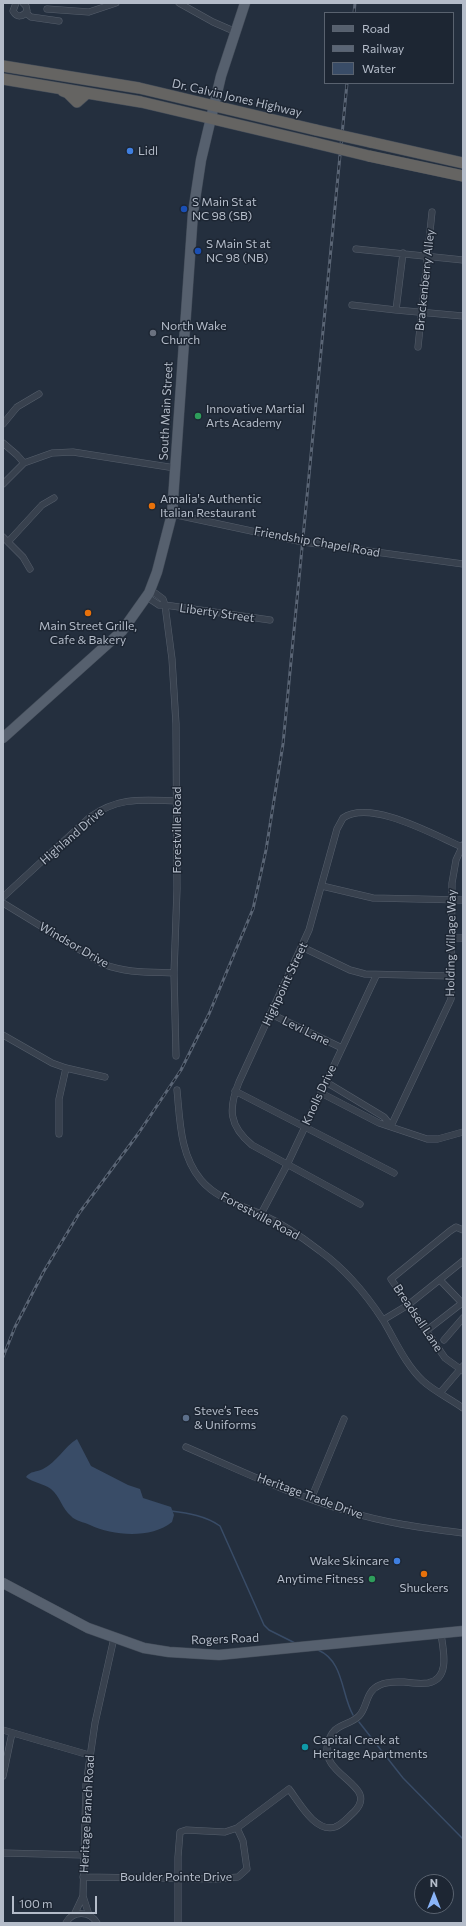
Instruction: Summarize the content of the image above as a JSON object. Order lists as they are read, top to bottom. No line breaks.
{"streets":{"highway":["Dr. Calvin Jones Highway"],"main road":["South Main Street","Rogers Road"],"street":["Brackenberry Alley","Friendship Chapel Road","Liberty Street","Forestville Road","Highland Drive","Holding Village Way","Windsor Drive","Highpoint Street","Levi Lane","Knolls Drive","Breadsell Lane","Heritage Trade Drive","Heritage Branch Road","Boulder Pointe Drive"]},"crossings":[["Dr. Calvin Jones Highway","South Main Street"],["South Main Street","Friendship Chapel Road"],["Liberty Street","Forestville Road"],["Forestville Road","Highland Drive"],["Forestville Road","Windsor Drive"],["Forestville Road","Knolls Drive"],["Forestville Road","Breadsell Lane"],["Holding Village Way","Highpoint Street"],["Highpoint Street","Levi Lane"],["Highpoint Street","Knolls Drive"],["Levi Lane","Knolls Drive"],["Rogers Road","Heritage Branch Road"],["Heritage Branch Road","Boulder Pointe Drive"]],"places":["Lidl","S Main St at NC 98 (SB)","S Main St at NC 98 (NB)","North Wake Church","Innovative Martial Arts Academy","Amalia's Authentic Italian Restaurant","Main Street Grille, Cafe & Bakery","Steve’s Tees & Uniforms","Wake Skincare","Shuckers","Anytime Fitness","Capital Creek at Heritage Apartments"],"legend":["Road","Railway","Water"],"scale_bar":"100 m","north":"top"}
